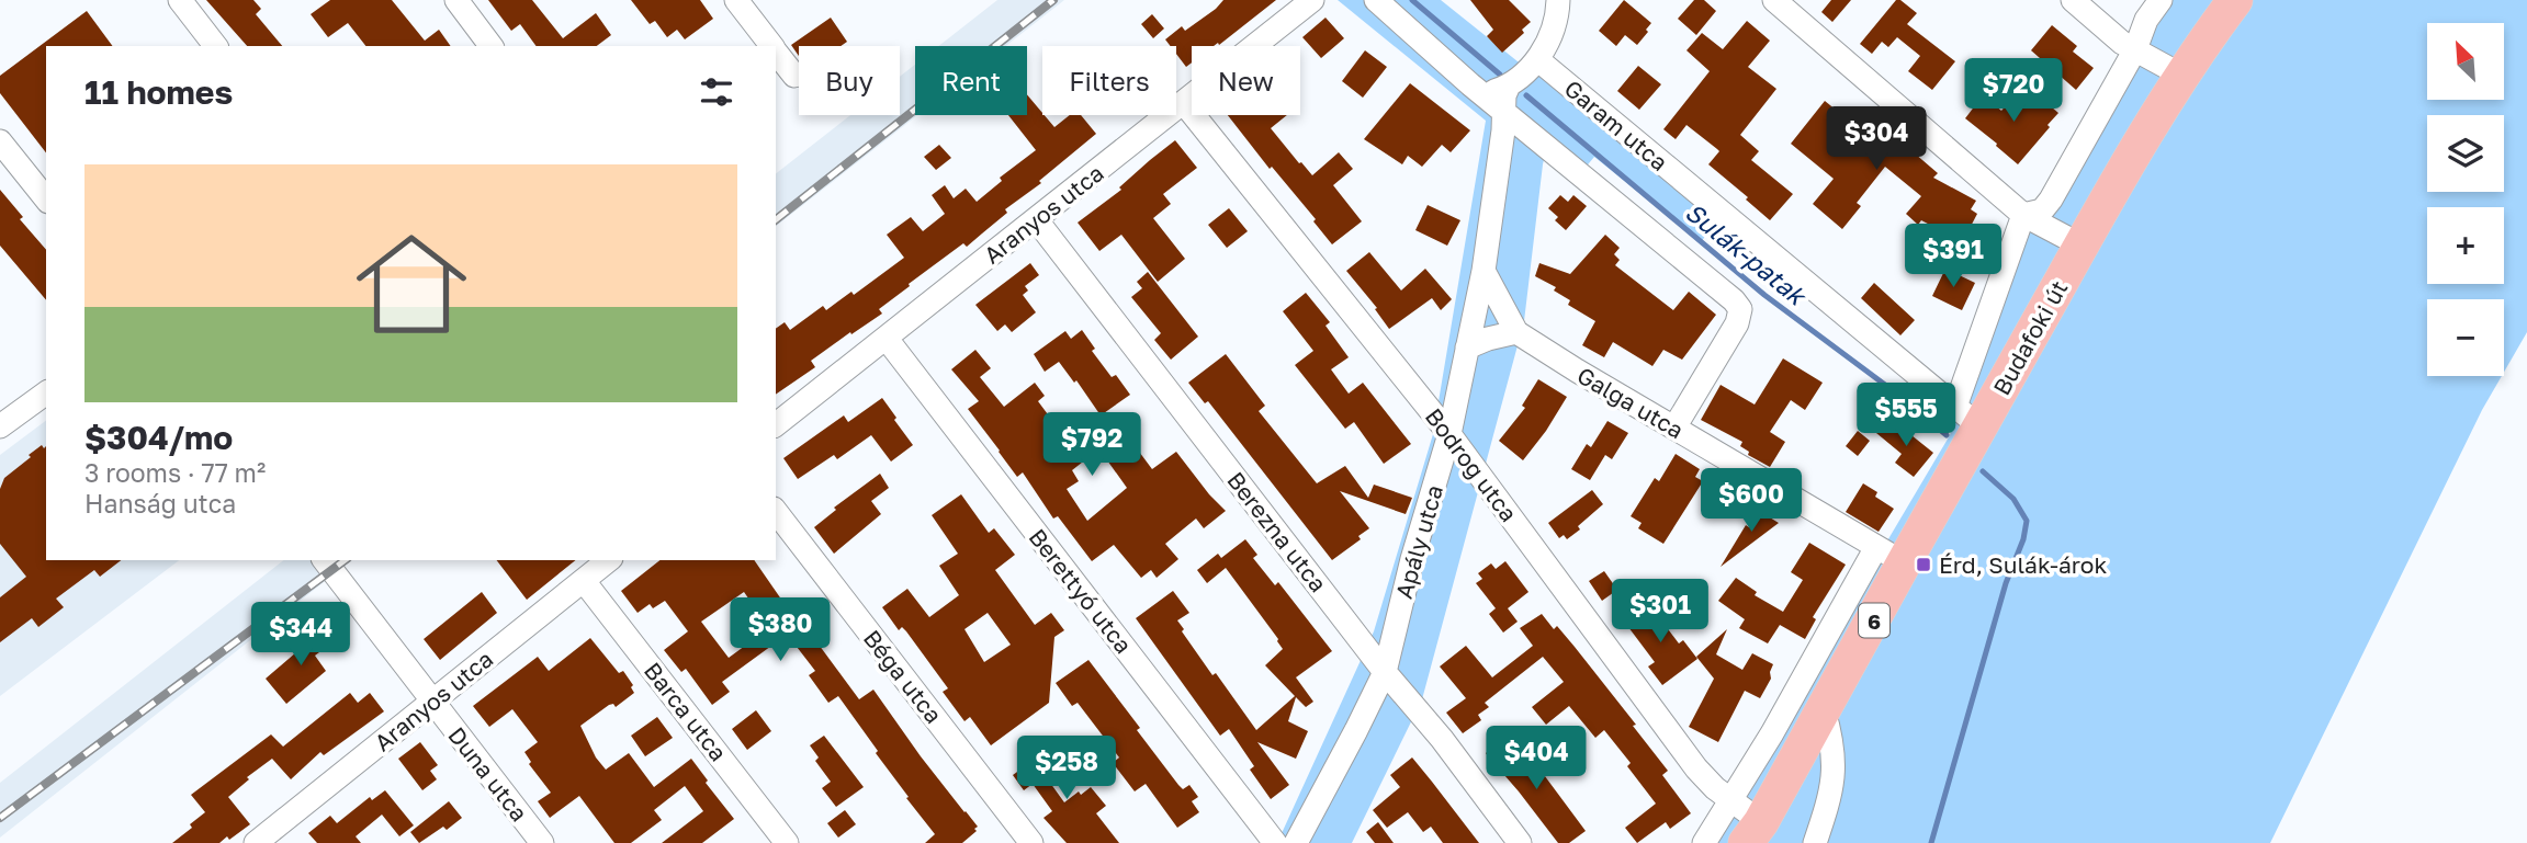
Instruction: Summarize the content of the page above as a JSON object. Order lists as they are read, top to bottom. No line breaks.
{"streets":{"main road":["Budafoki út","6"],"street":["Garam utca","Aranyos utca","Galga utca","Bodrog utca","Berezna utca","Apály utca","Berettyó utca","Béga utca","Barca utca","Duna utca"]},"crossings":[["Garam utca","Budafoki út"],["Aranyos utca","Bodrog utca"],["Aranyos utca","Berezna utca"],["Aranyos utca","Berettyó utca"],["Aranyos utca","Barca utca"],["Aranyos utca","Duna utca"],["Budafoki út","Galga utca"],["Budafoki út","Bodrog utca"],["Galga utca","Apály utca"],["Bodrog utca","Apály utca"],["Berezna utca","Apály utca"]],"water":["Sulák-patak"],"places":{"transit":["Érd, Sulák-árok"]},"north":"top left","page":{"map_buttons":["+","−"],"chip":["Buy","Rent","Filters","New"],"heading":"11 homes","price":["$720","$304","$391","$555","$792","$600","$301","$380","$344","$404","$258"],"list":[{"name":"$304/mo","note":"3 rooms · 77 m² · Hanság utca"}]}}
